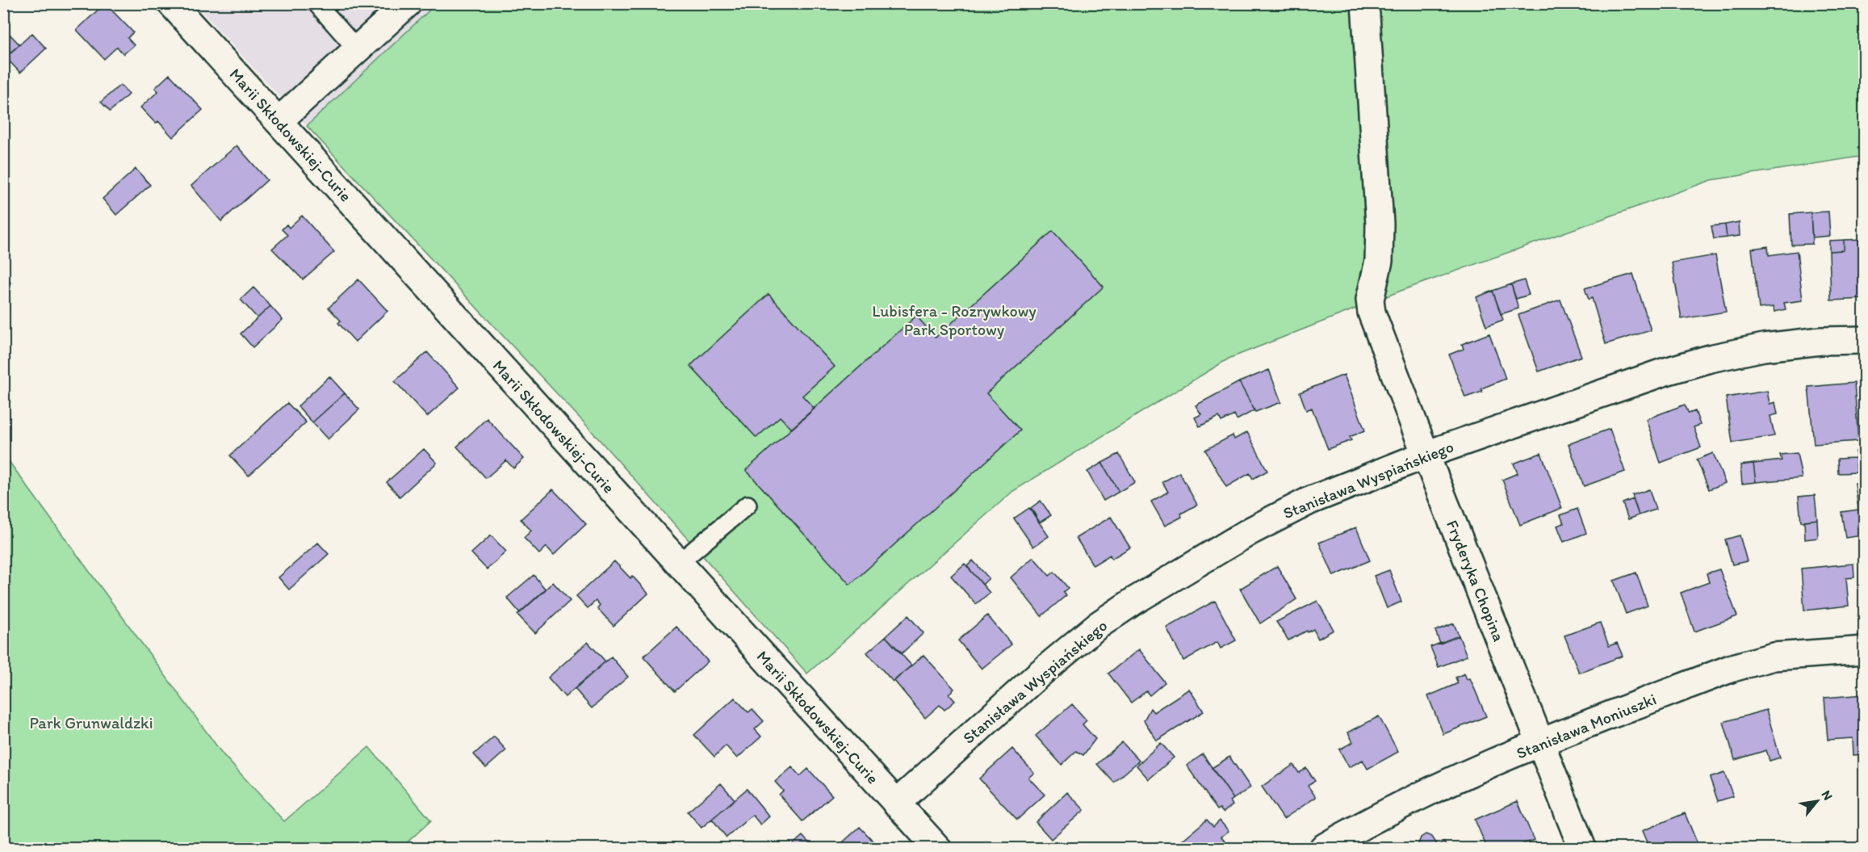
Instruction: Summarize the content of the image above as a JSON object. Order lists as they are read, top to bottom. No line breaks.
{"streets":{"street":["Marii Skłodowskiej-Curie","Stanisława Wyspiańskiego","Fryderyka Chopina","Stanisława Moniuszki"]},"crossings":[["Marii Skłodowskiej-Curie","Stanisława Wyspiańskiego"],["Stanisława Wyspiańskiego","Fryderyka Chopina"],["Fryderyka Chopina","Stanisława Moniuszki"]],"parks":["Lubisfera - Rozrywkowy Park Sportowy","Park Grunwaldzki"],"north":"top right"}
